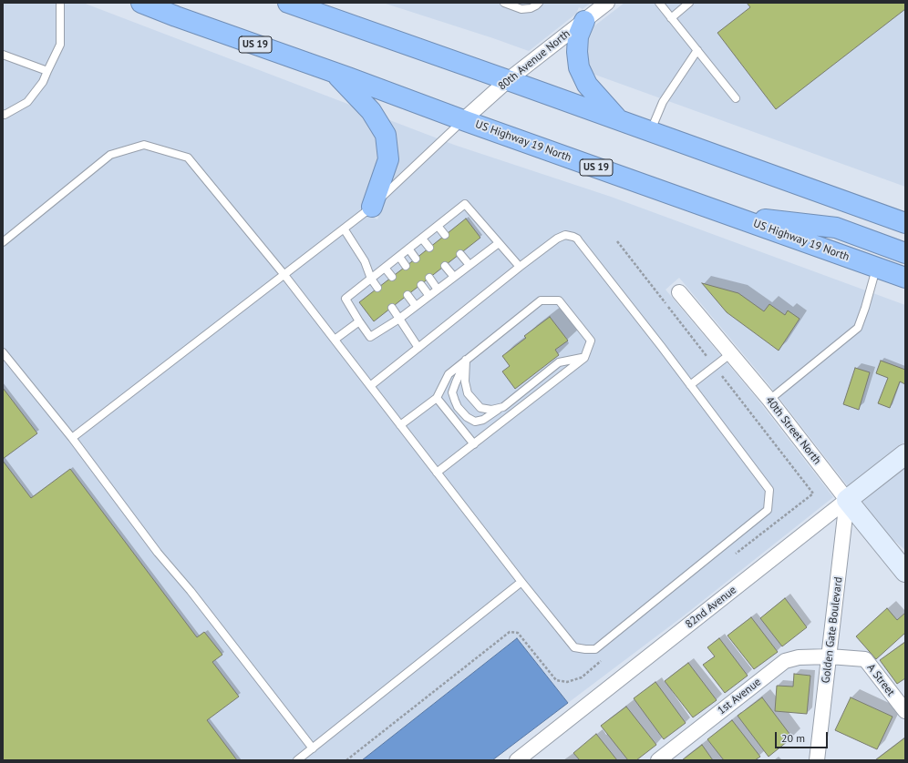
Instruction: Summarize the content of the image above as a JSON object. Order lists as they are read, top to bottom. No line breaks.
{"streets":{"highway":["US 19","US Highway 19 North"],"street":["80th Avenue North","40th Street North","82nd Avenue","Golden Gate Boulevard","A Street","1st Avenue"]},"crossings":[["80th Avenue North","US Highway 19 North"],["40th Street North","82nd Avenue"],["40th Street North","Golden Gate Boulevard"],["82nd Avenue","Golden Gate Boulevard"],["Golden Gate Boulevard","A Street"],["Golden Gate Boulevard","1st Avenue"],["A Street","1st Avenue"]],"scale_bar":"20 m"}
